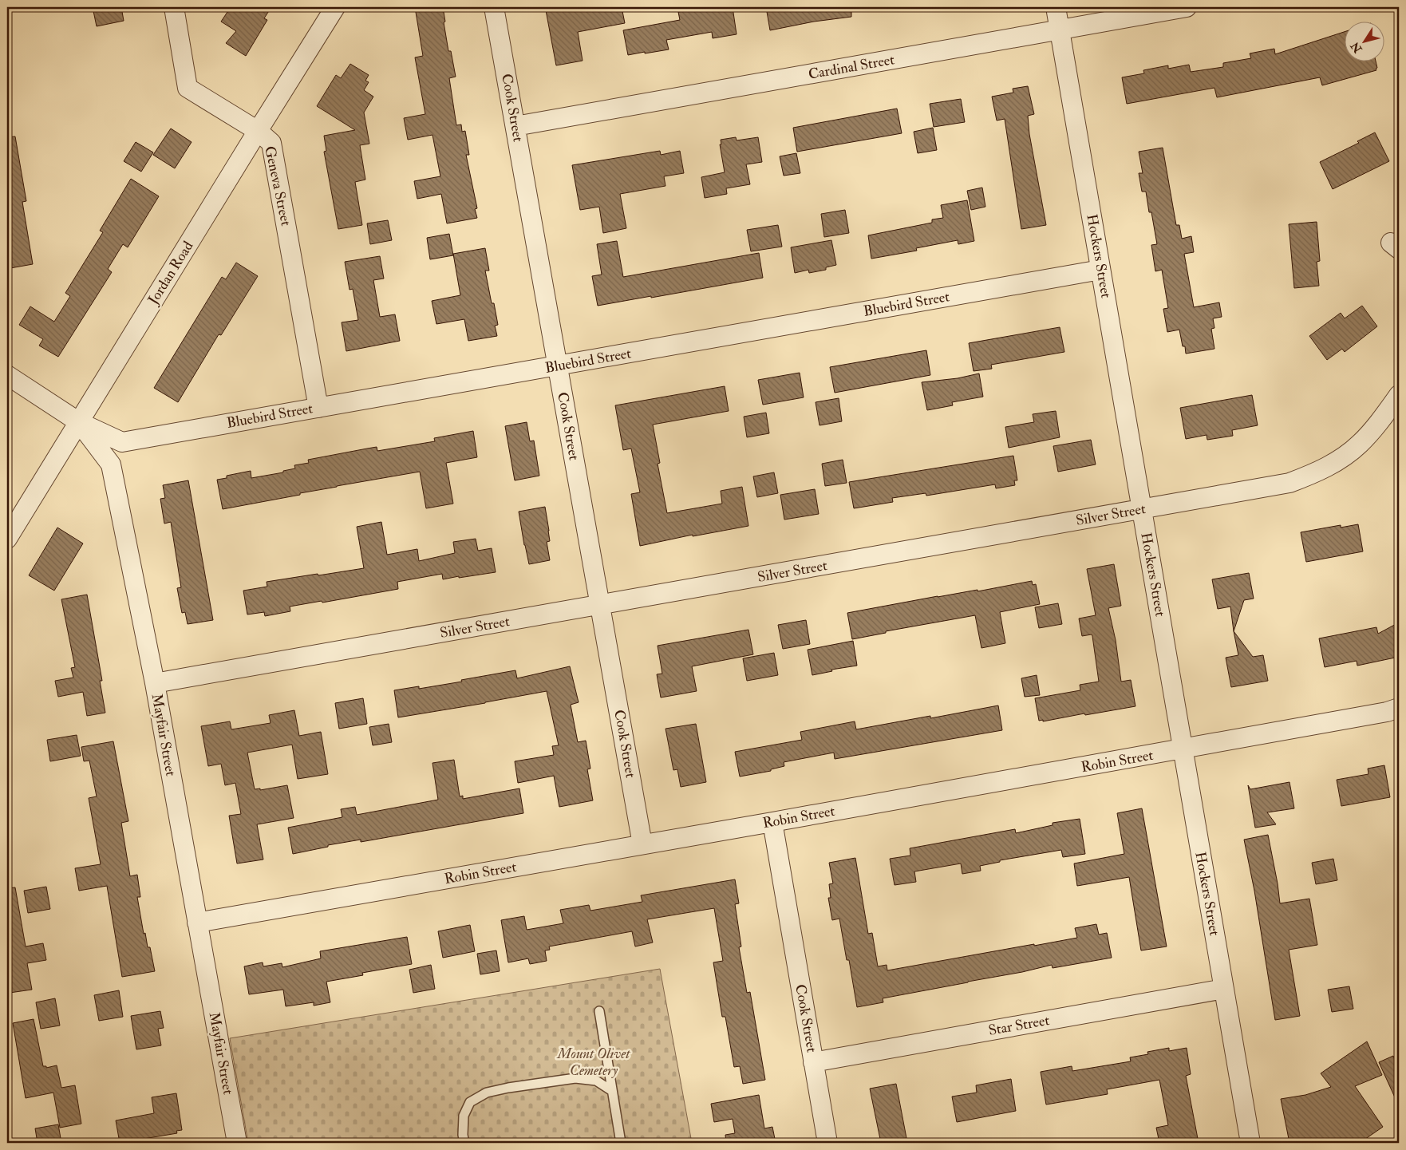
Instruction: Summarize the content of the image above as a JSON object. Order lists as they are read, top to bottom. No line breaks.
{"streets":{"street":["Cardinal Street","Cook Street","Geneva Street","Hockers Street","Jordan Road","Bluebird Street","Silver Street","Mayfair Street","Robin Street","Star Street"]},"crossings":[["Cardinal Street","Cook Street"],["Cardinal Street","Hockers Street"],["Cook Street","Bluebird Street"],["Cook Street","Silver Street"],["Cook Street","Robin Street"],["Cook Street","Star Street"],["Geneva Street","Jordan Road"],["Geneva Street","Bluebird Street"],["Hockers Street","Bluebird Street"],["Hockers Street","Silver Street"],["Hockers Street","Robin Street"],["Hockers Street","Star Street"],["Jordan Road","Bluebird Street"],["Jordan Road","Mayfair Street"],["Bluebird Street","Mayfair Street"],["Silver Street","Mayfair Street"],["Mayfair Street","Robin Street"]],"parks":["Mount Olivet Cemetery"],"north":"bottom left"}
